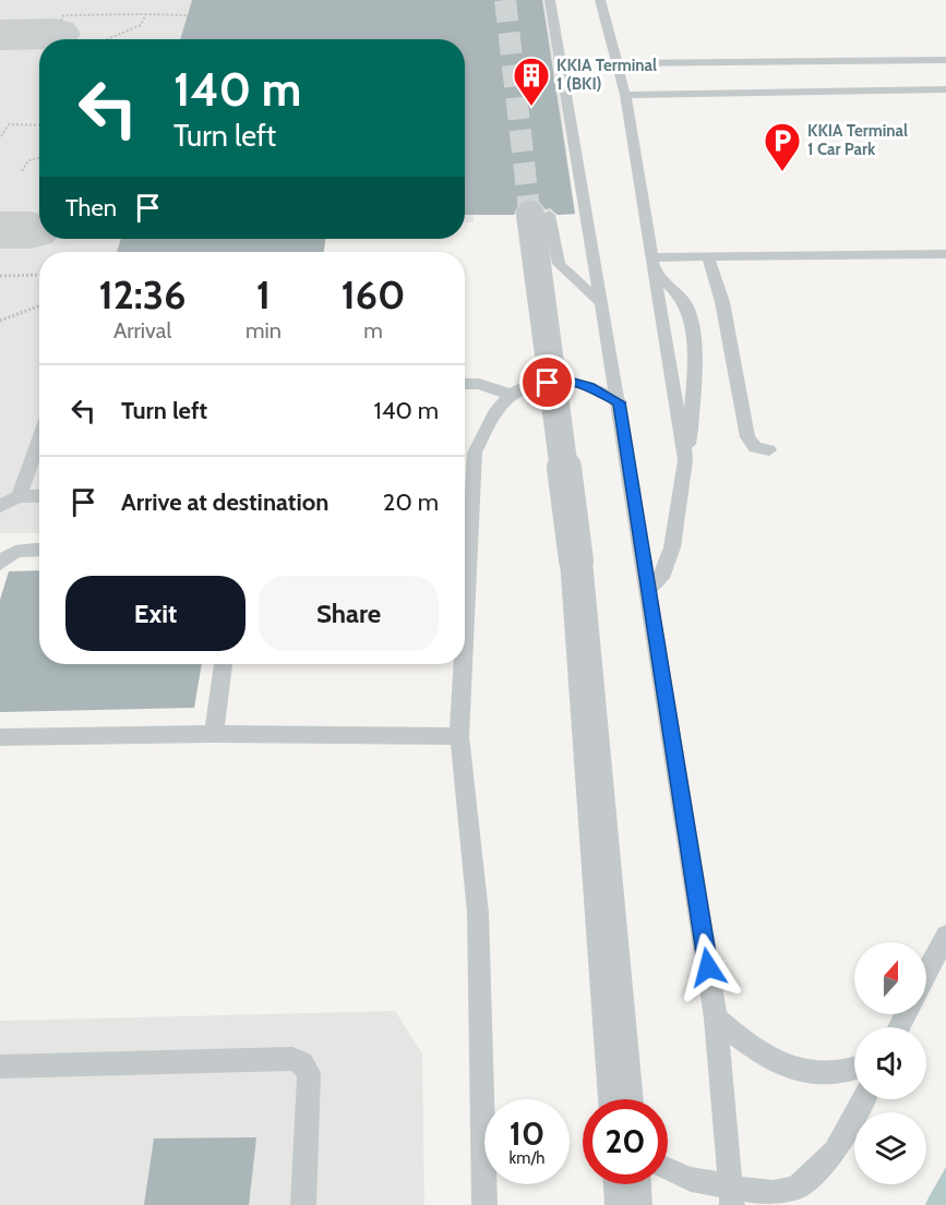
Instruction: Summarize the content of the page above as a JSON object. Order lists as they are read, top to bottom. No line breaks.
{"places":{"building":["KKIA Terminal 1 (BKI)"],"parking":["KKIA Terminal 1 Car Park"]},"north":"top","page":{"turn":["140 m","Turn left"],"then":"Then","eta":["12:36","Arrival","1","min","160","m"],"list":[{"name":"Turn left","value":"140 m"},{"name":"Arrive at destination","value":"20 m"}],"buttons":["Exit","Share"],"speed":"10 km/h","limit":"20"}}
